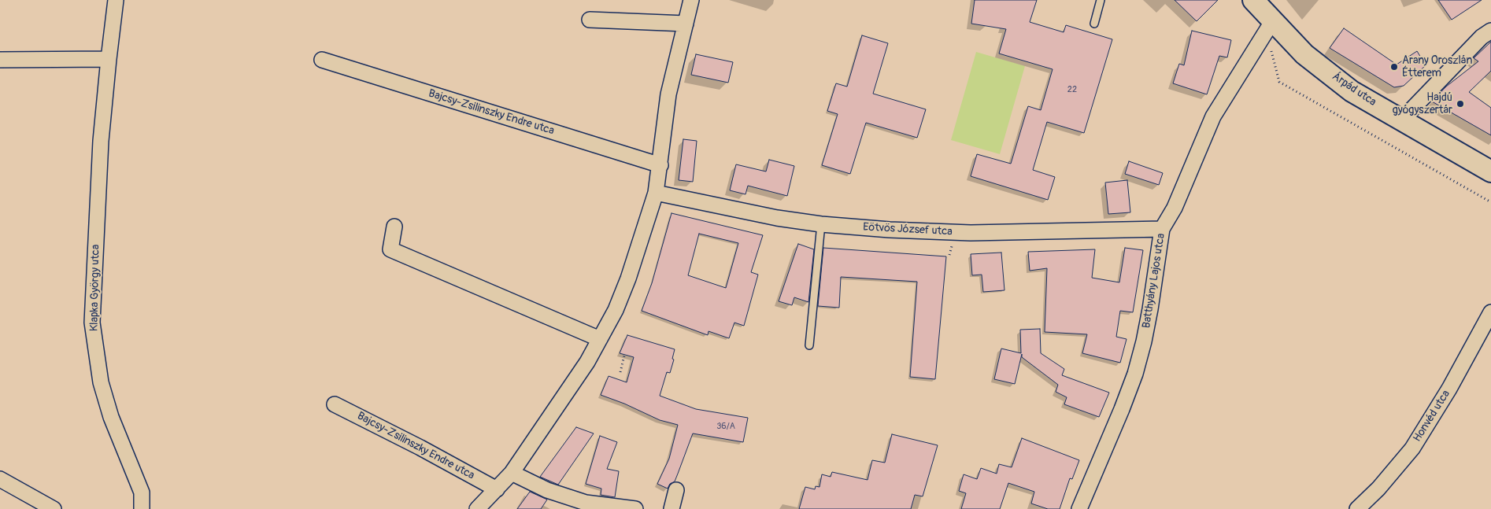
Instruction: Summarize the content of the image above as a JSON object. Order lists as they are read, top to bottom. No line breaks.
{"streets":{"street":["Árpád utca","Bajcsy-Zsilinszky Endre utca","Eötvös József utca","Batthyány Lajos utca","Klapka György utca","Honvéd utca"]},"crossings":[["Árpád utca","Batthyány Lajos utca"],["Eötvös József utca","Batthyány Lajos utca"]],"places":["Arany Oroszlán Étterem","Hajdú gyógyszertár"],"house_numbers":["22","36/A"]}
